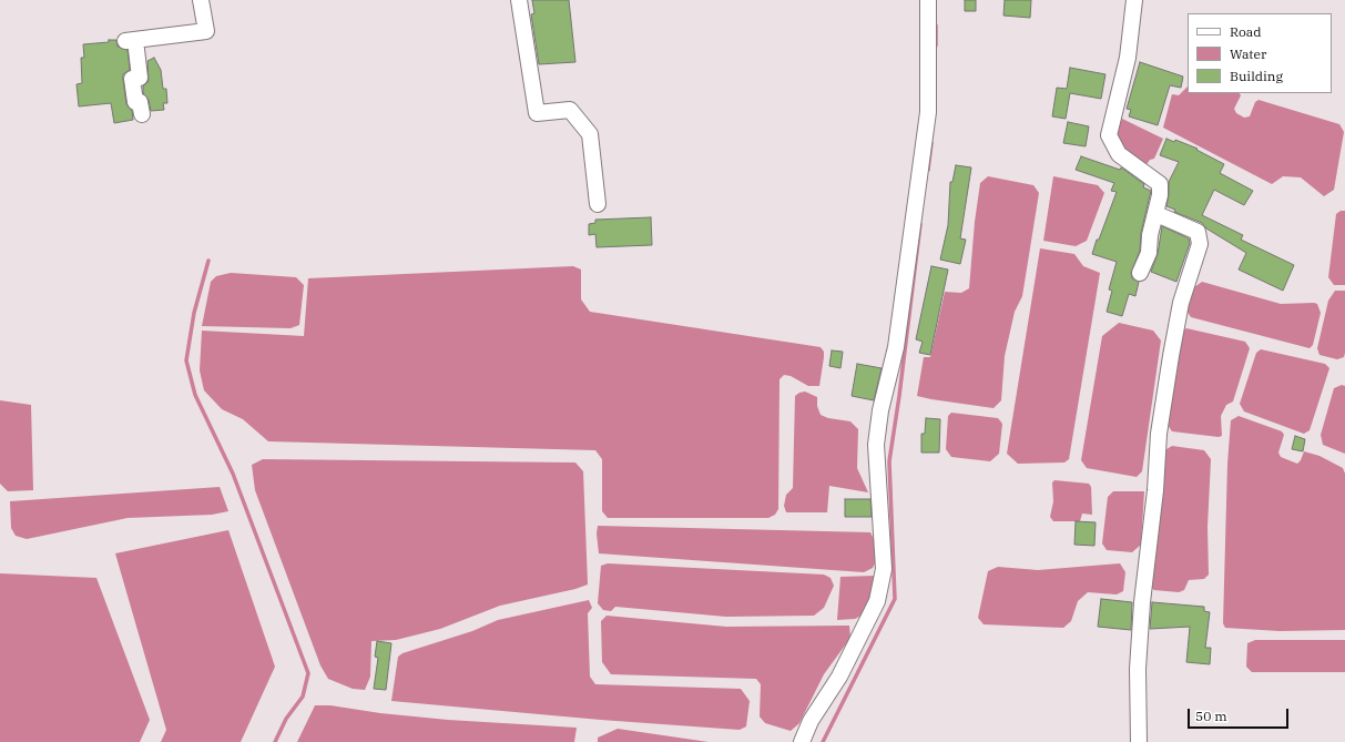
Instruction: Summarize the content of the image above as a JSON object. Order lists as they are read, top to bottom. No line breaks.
{"legend":["Road","Water","Building"],"scale_bar":"50 m"}
